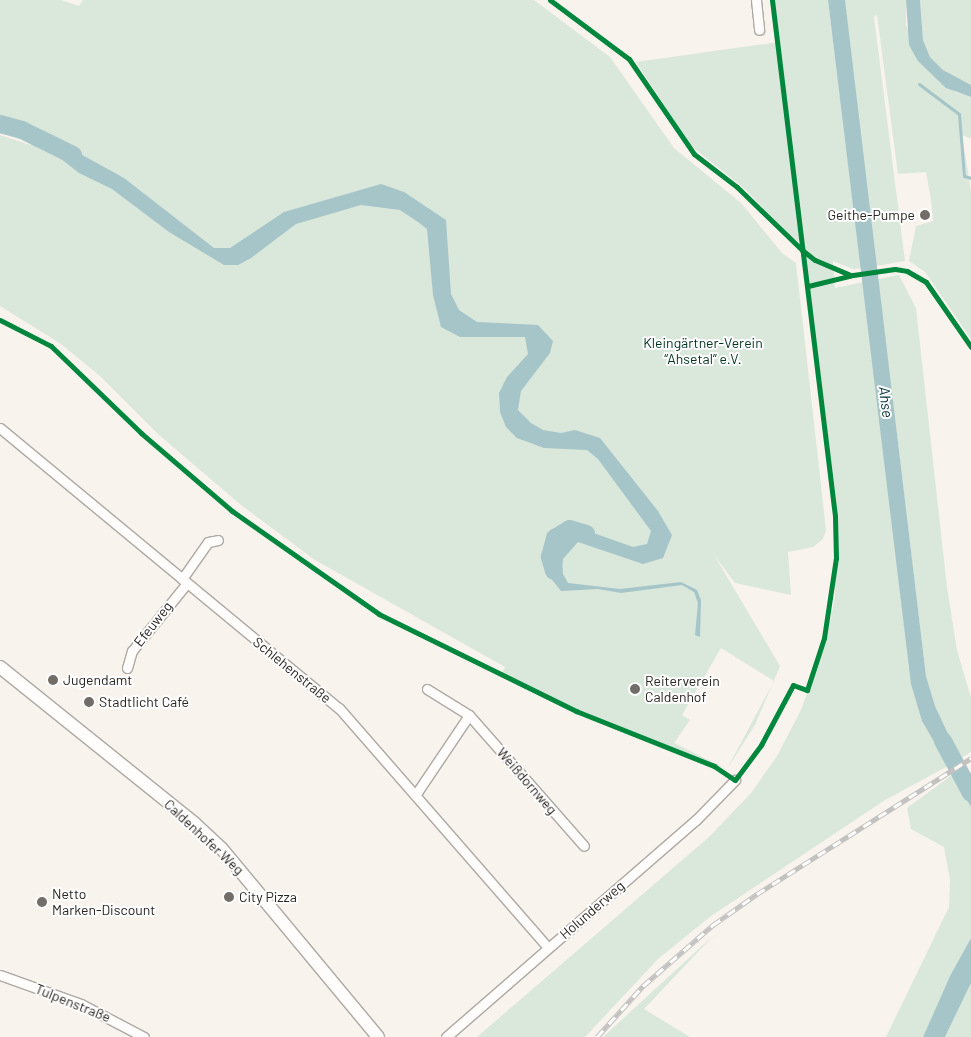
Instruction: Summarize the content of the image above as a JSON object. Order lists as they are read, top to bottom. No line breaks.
{"streets":{"street":["Efeuweg","Schlehenstraße","Weißdornweg","Caldenhofer Weg","Holunderweg","Tulpenstraße"]},"crossings":[["Efeuweg","Schlehenstraße"],["Schlehenstraße","Holunderweg"]],"water":["Ahse"],"parks":["Kleingärtner-Verein “Ahsetal” e.V."],"places":["Geithe-Pumpe","Jugendamt","Reiterverein Caldenhof","Stadtlicht Café","City Pizza","Netto Marken-Discount"]}
